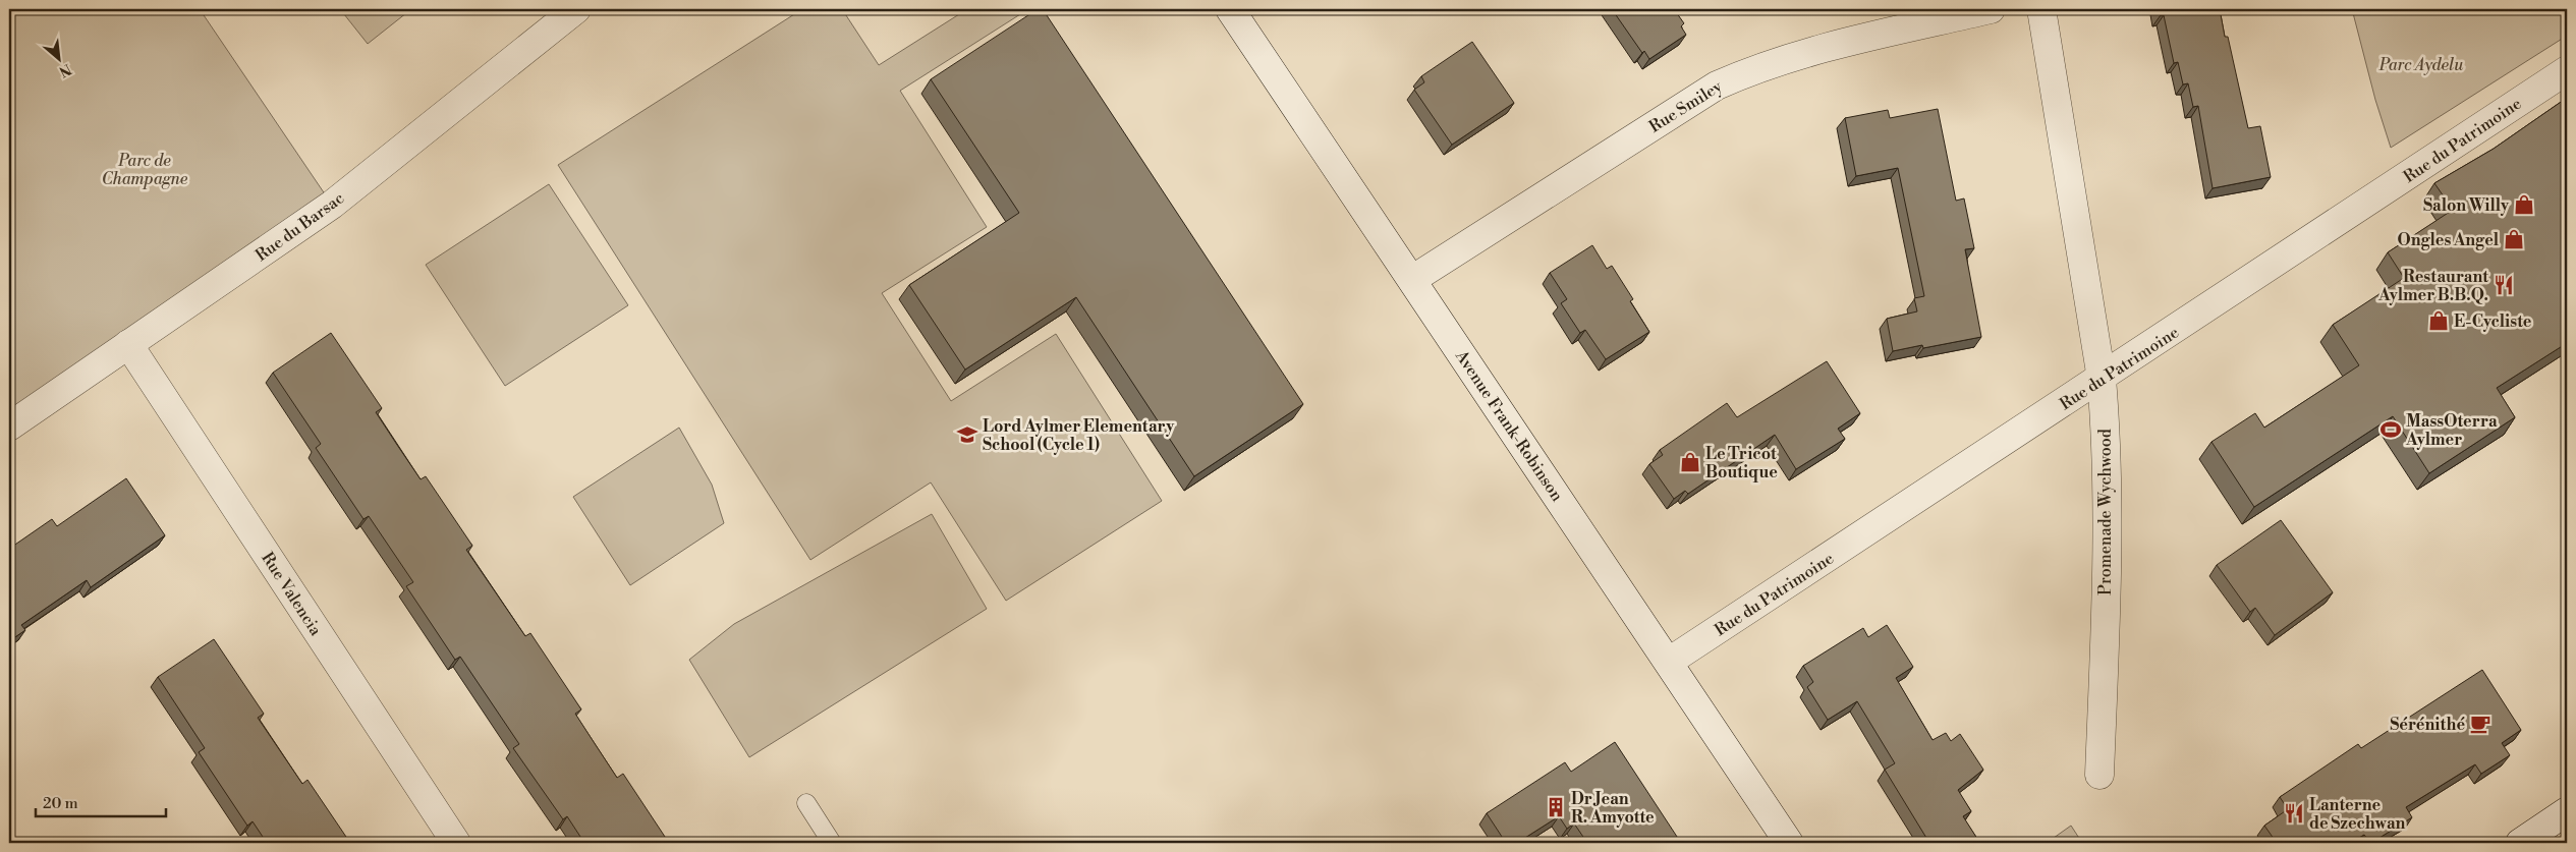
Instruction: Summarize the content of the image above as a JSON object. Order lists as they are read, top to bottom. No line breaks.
{"streets":{"street":["Rue Smiley","Rue du Patrimoine","Rue du Barsac","Avenue Frank-Robinson","Promenade Wychwood","Rue Valencia"]},"crossings":[["Rue Smiley","Avenue Frank-Robinson"],["Rue du Patrimoine","Avenue Frank-Robinson"],["Rue du Patrimoine","Promenade Wychwood"],["Rue du Barsac","Rue Valencia"]],"parks":["Parc Aydelu","Parc de Champagne"],"places":{"shop":["Salon Willy","Ongles Angel","E-Cycliste","Le Tricot Boutique"],"restaurant":["Restaurant Aylmer B.B.Q.","Lanterne de Szechwan"],"sports":["MassOterra Aylmer"],"school or university":["Lord Aylmer Elementary School (Cycle 1)"],"cafe":["Sérénithé"],"building":["Dr Jean R. Amyotte"]},"scale_bar":"20 m","north":"bottom right"}
